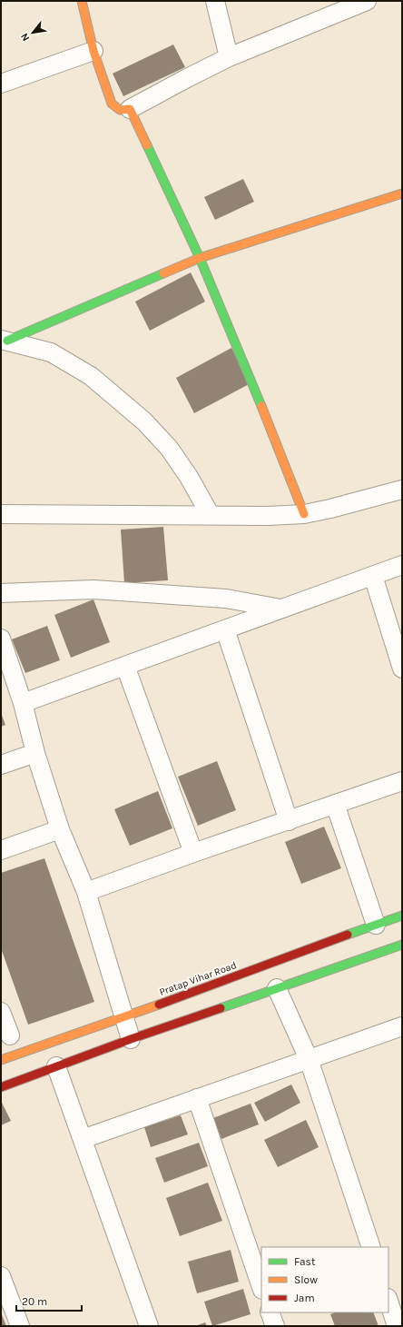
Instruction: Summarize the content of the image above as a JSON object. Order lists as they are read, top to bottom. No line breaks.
{"streets":{"street":["Pratap Vihar Road"]},"legend":["Fast","Slow","Jam"],"scale_bar":"20 m","north":"bottom left"}
